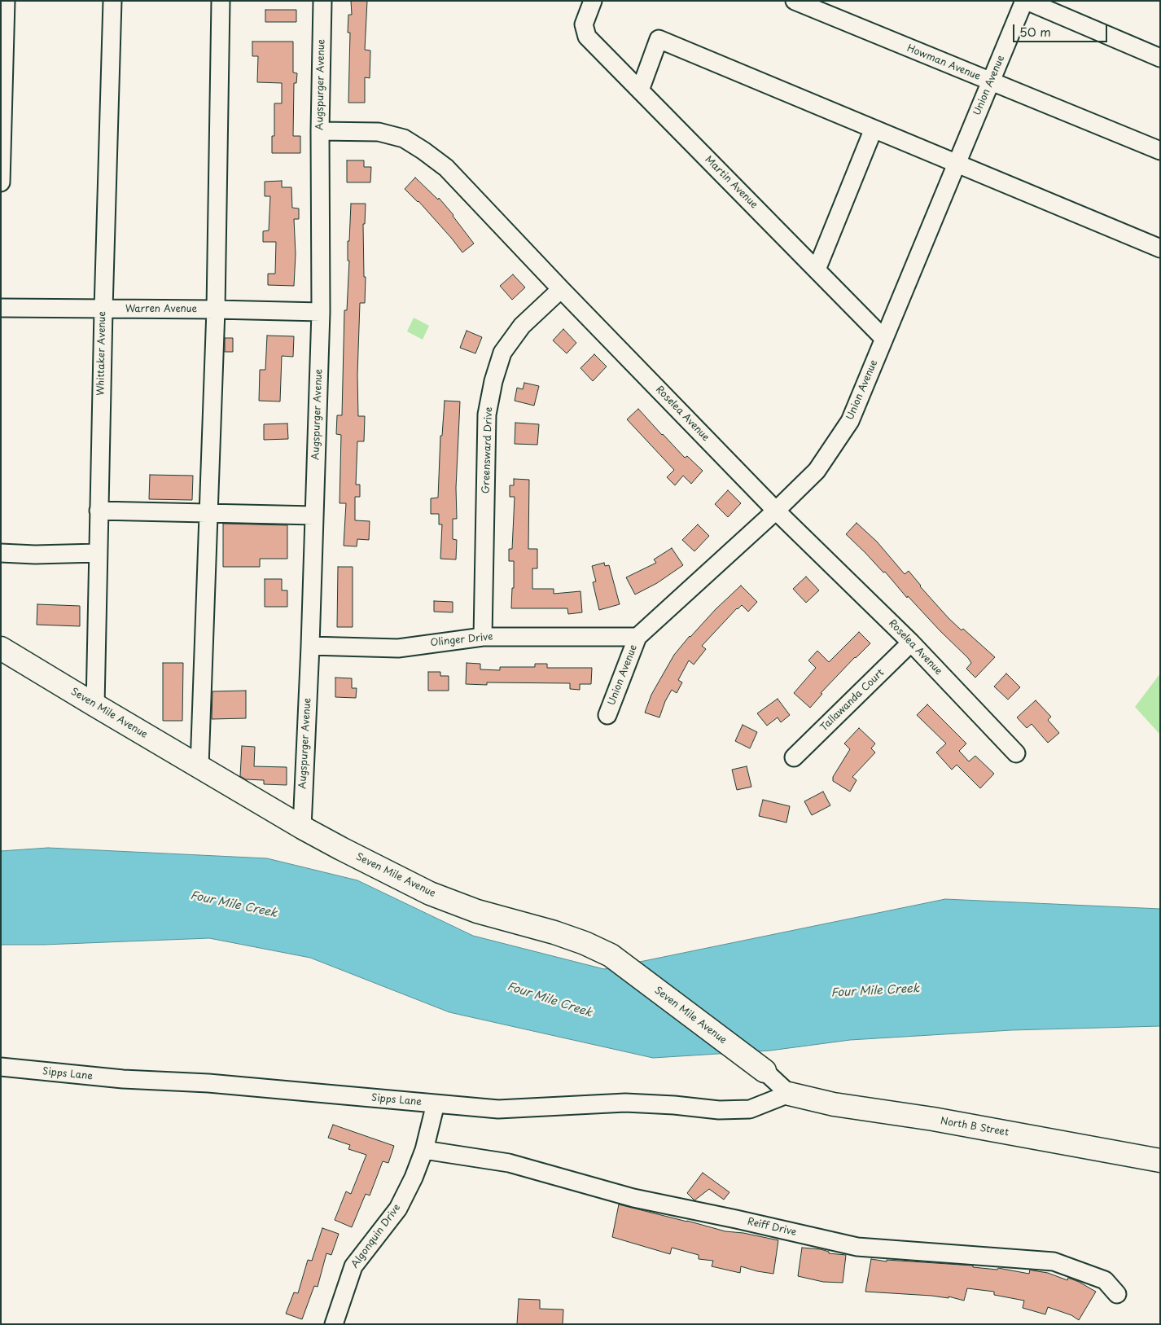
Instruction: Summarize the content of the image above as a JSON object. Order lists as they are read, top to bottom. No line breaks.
{"streets":{"main road":["Seven Mile Avenue","North B Street"],"street":["Howman Avenue","Augspurger Avenue","Union Avenue","Martin Avenue","Warren Avenue","Whittaker Avenue","Roselea Avenue","Greensward Drive","Olinger Drive","Tallawanda Court","Sipps Lane","Reiff Drive","Algonquin Drive"]},"crossings":[["Howman Avenue","Union Avenue"],["Augspurger Avenue","Warren Avenue"],["Augspurger Avenue","Roselea Avenue"],["Augspurger Avenue","Olinger Drive"],["Augspurger Avenue","Seven Mile Avenue"],["Union Avenue","Martin Avenue"],["Union Avenue","Roselea Avenue"],["Union Avenue","Olinger Drive"],["Warren Avenue","Whittaker Avenue"],["Whittaker Avenue","Seven Mile Avenue"],["Roselea Avenue","Greensward Drive"],["Roselea Avenue","Tallawanda Court"],["Greensward Drive","Olinger Drive"],["Seven Mile Avenue","Sipps Lane"],["Seven Mile Avenue","North B Street"],["Sipps Lane","North B Street"],["Sipps Lane","Algonquin Drive"],["Reiff Drive","Algonquin Drive"]],"water":["Four Mile Creek"],"scale_bar":"50 m"}
